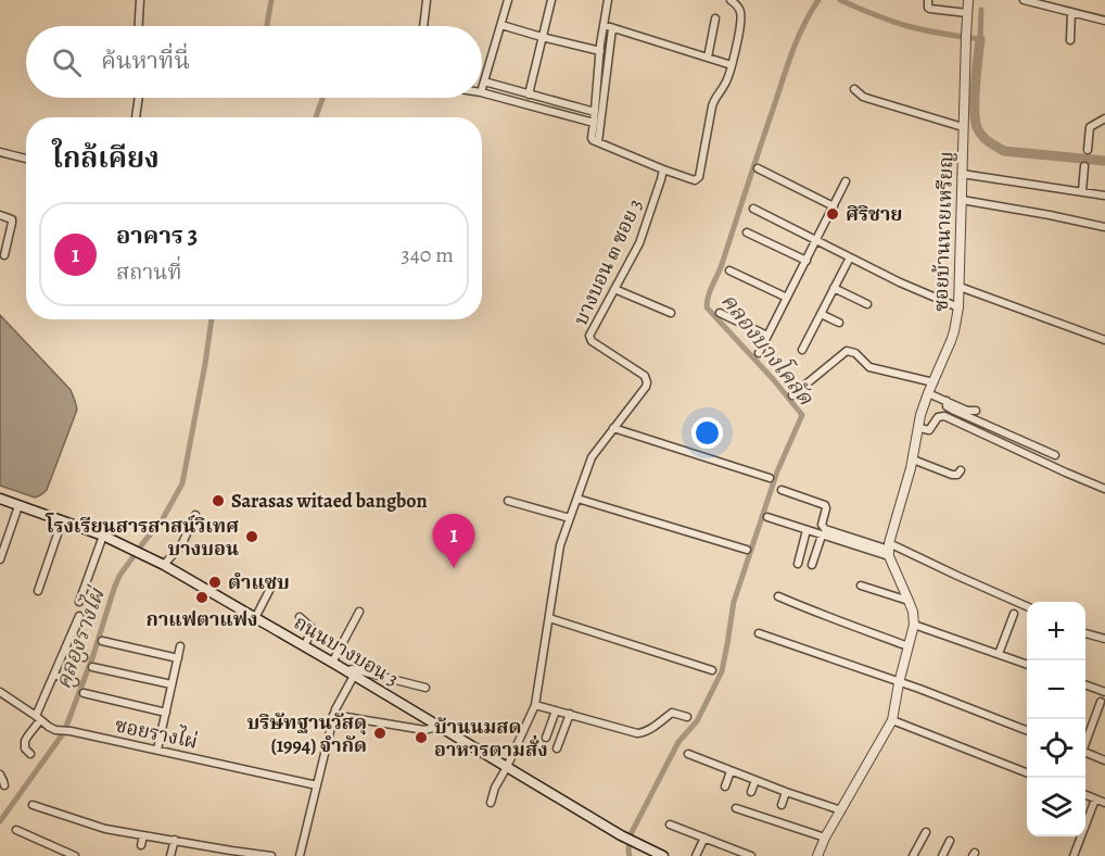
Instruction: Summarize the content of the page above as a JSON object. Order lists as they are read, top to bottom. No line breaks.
{"streets":{"main road":["ถนนบางบอน 3"],"street":["ซอยบ้านนายเหรียญ","บางบอน ๓ ซอย 3","ซอยรางไผ่"]},"crossings":[["บางบอน ๓ ซอย 3","ถนนบางบอน 3"]],"water":["คลองบางโคลัด","คลองรางไผ่"],"places":["ศิริชาย","Sarasas witaed bangbon","โรงเรียนสารสาสน์วิเทศ บางบอน","ตำแซบ","กาแฟตาแฟง","บริษัทฐานวัสดุ (1994) จำกัด","บ้านนมสด อาหารตามสั่ง"],"page":{"search":"ค้นหาที่นี่","heading":"ใกล้เคียง","list":[{"mark":"1","name":"อาคาร 3","note":"สถานที่","value":"340 m"}],"pins":"1","map_buttons":["+","−"]}}
